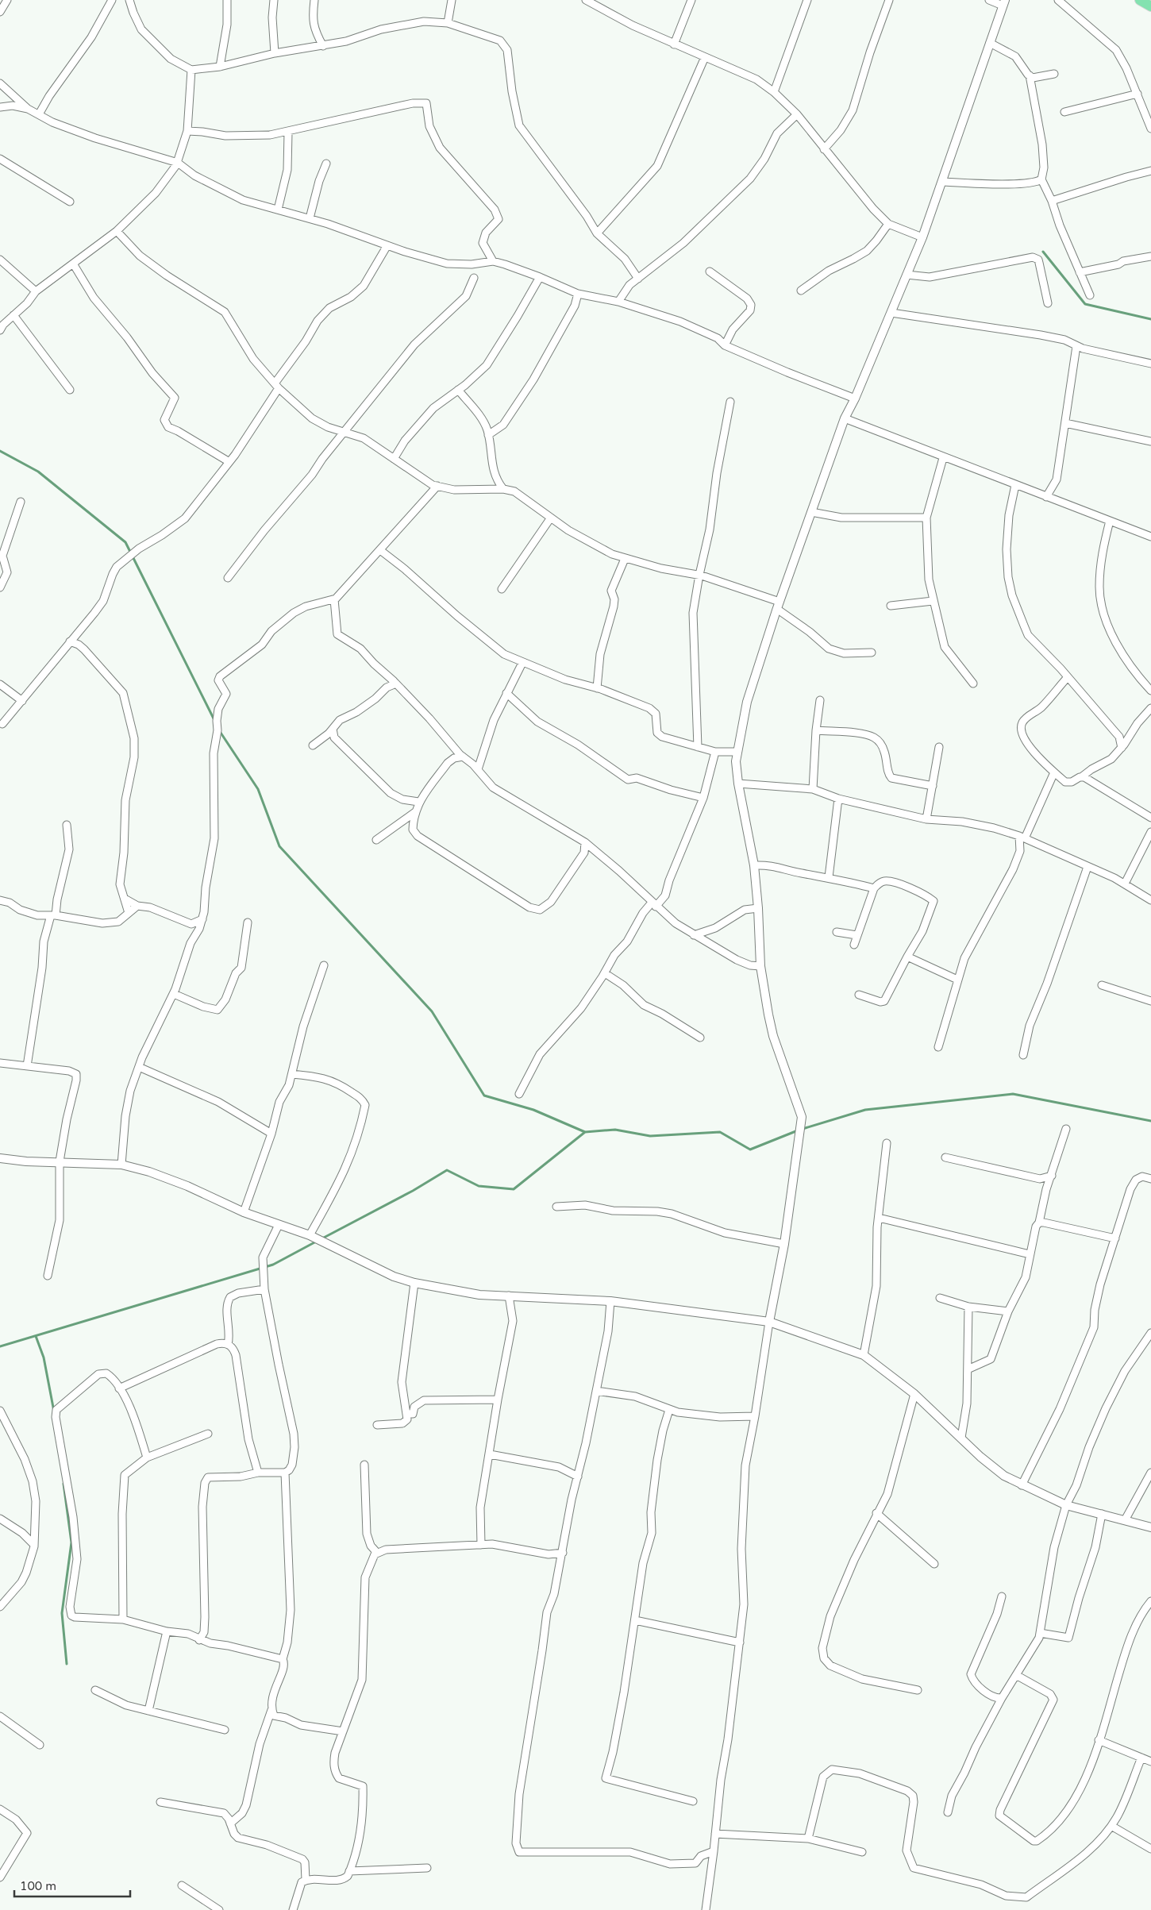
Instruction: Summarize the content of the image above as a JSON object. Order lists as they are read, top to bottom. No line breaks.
{"scale_bar":"100 m"}
